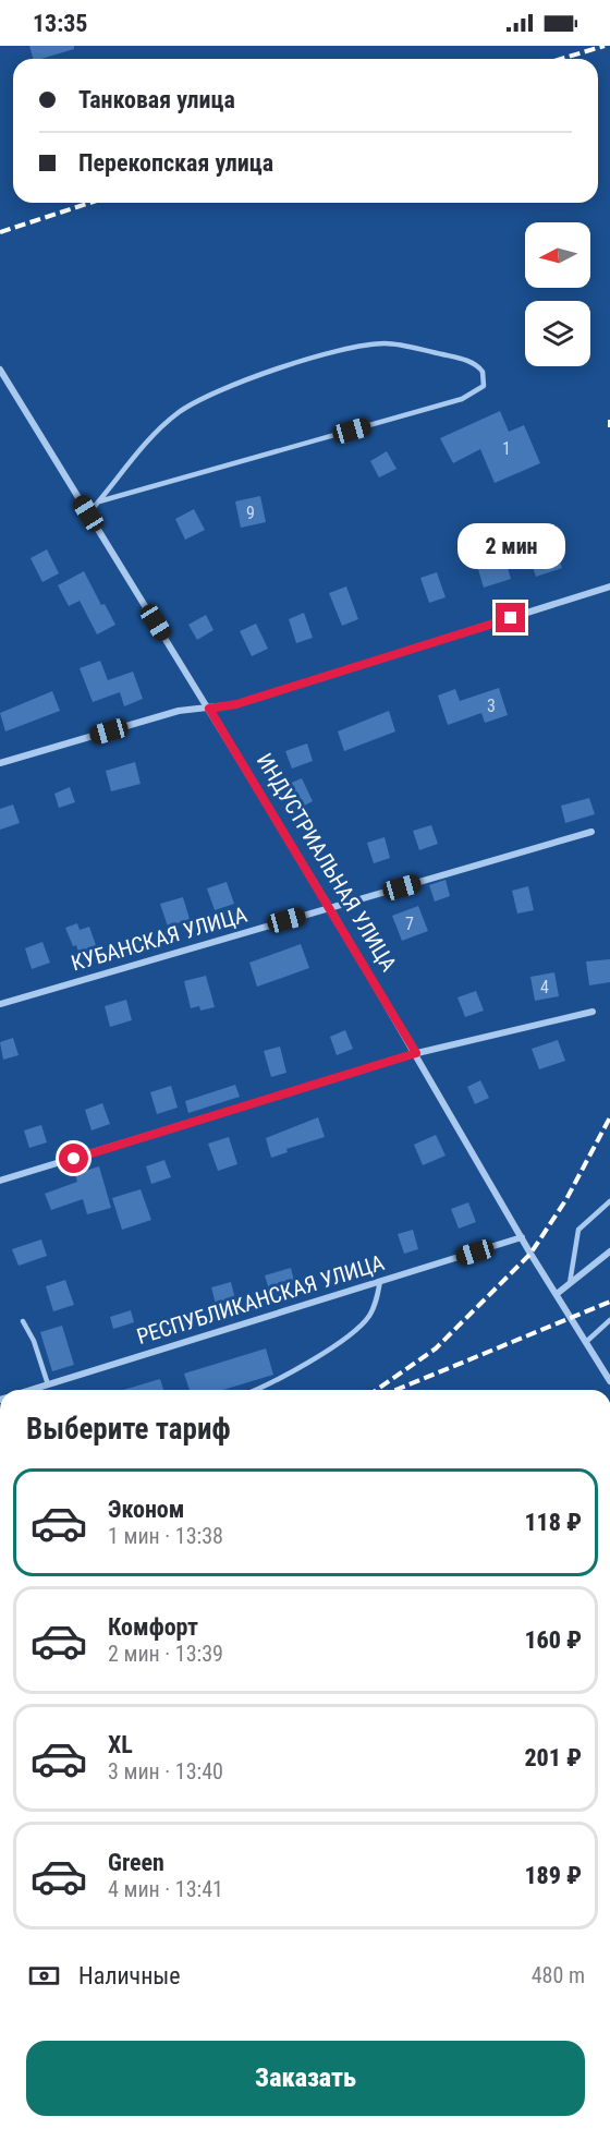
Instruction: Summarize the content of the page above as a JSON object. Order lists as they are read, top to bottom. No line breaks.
{"streets":{"street":["ИНДУСТРИАЛЬНАЯ УЛИЦА","КУБАНСКАЯ УЛИЦА","РЕСПУБЛИКАНСКАЯ УЛИЦА"]},"crossings":[["ИНДУСТРИАЛЬНАЯ УЛИЦА","КУБАНСКАЯ УЛИЦА"],["ИНДУСТРИАЛЬНАЯ УЛИЦА","РЕСПУБЛИКАНСКАЯ УЛИЦА"]],"house_numbers":["1","9","3","7","4"],"north":"left","page":{"status":"13:35","banner":["Танковая улица","Перекопская улица"],"bubble":"2 мин","heading":"Выберите тариф","list":[{"name":"Эконом","note":"1 мин · 13:38","value":"118 ₽"},{"name":"Комфорт","note":"2 мин · 13:39","value":"160 ₽"},{"name":"XL","note":"3 мин · 13:40","value":"201 ₽"},{"name":"Green","note":"4 мин · 13:41","value":"189 ₽"}],"pay":["Наличные","480 m"],"buttons":"Заказать"}}
